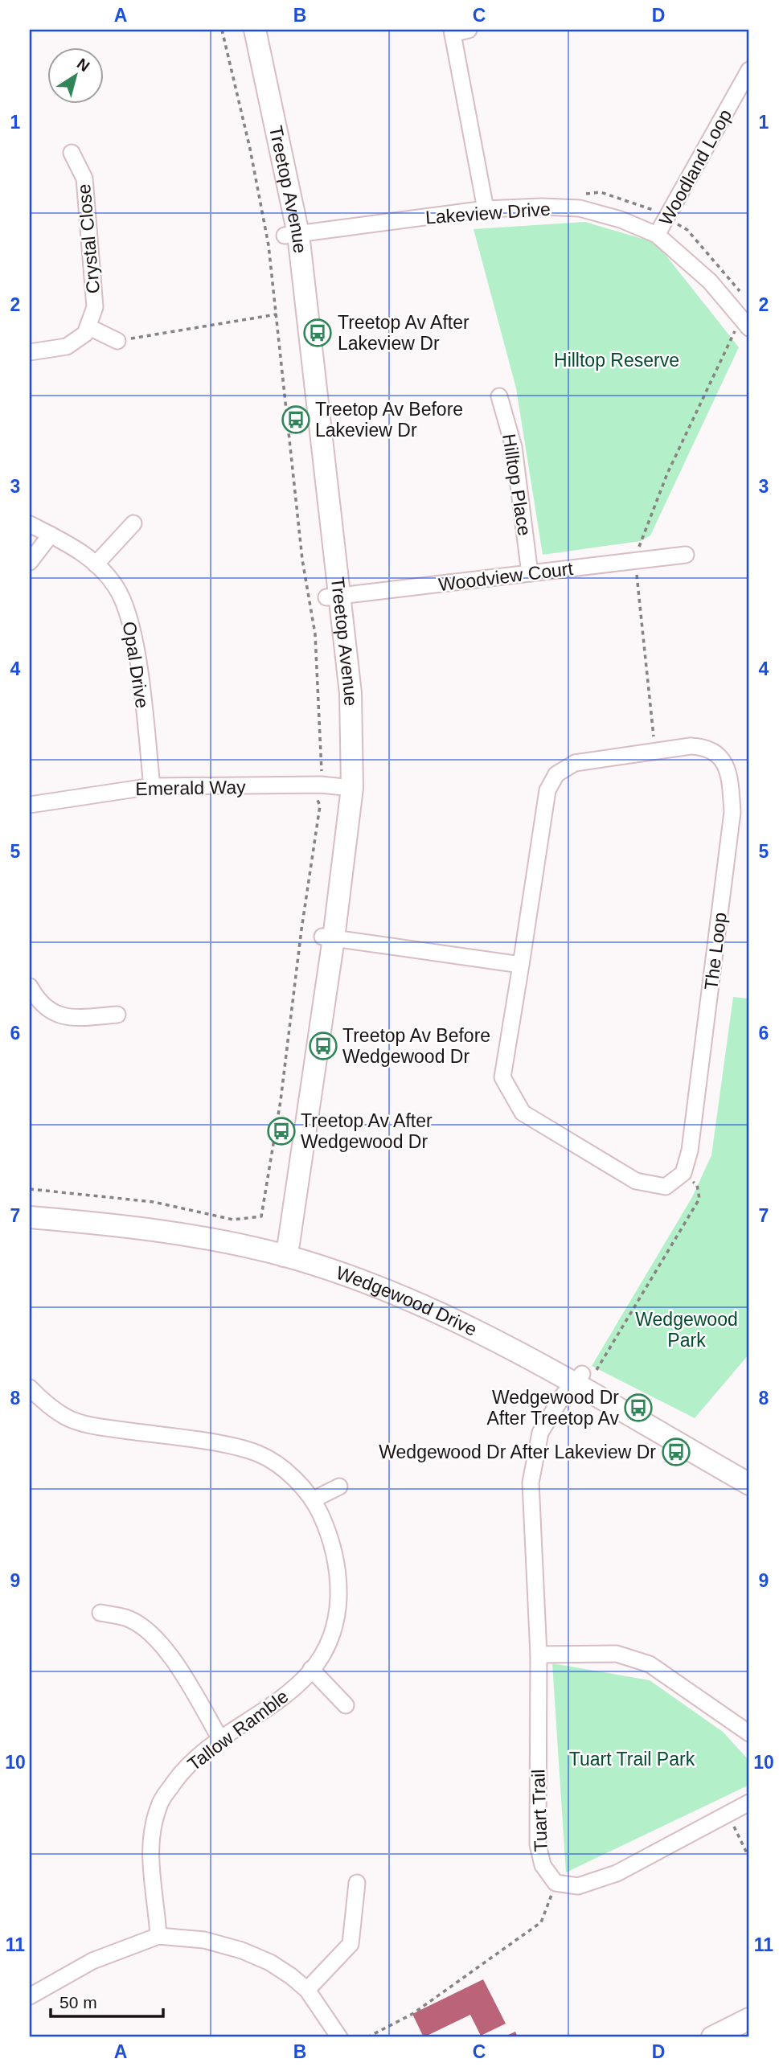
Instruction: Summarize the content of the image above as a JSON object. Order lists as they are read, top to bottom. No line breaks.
{"streets":{"main road":["Treetop Avenue","Wedgewood Drive"],"street":["Woodland Loop","Lakeview Drive","Crystal Close","Hilltop Place","Woodview Court","Opal Drive","Emerald Way","The Loop","Tallow Ramble","Tuart Trail"]},"crossings":[["Woodland Loop","Lakeview Drive"],["Treetop Avenue","Lakeview Drive"],["Treetop Avenue","Woodview Court"],["Treetop Avenue","Emerald Way"],["Treetop Avenue","Wedgewood Drive"],["Hilltop Place","Woodview Court"],["Opal Drive","Emerald Way"],["Wedgewood Drive","Tuart Trail"]],"parks":["Hilltop Reserve","Wedgewood Park","Tuart Trail Park"],"places":{"bus stop":["Treetop Av After Lakeview Dr","Treetop Av Before Lakeview Dr","Treetop Av Before Wedgewood Dr","Treetop Av After Wedgewood Dr","Wedgewood Dr After Treetop Av","Wedgewood Dr After Lakeview Dr"]},"scale_bar":"50 m","north":"top right","grid":{"columns":["A","B","C","D"],"rows":["1","2","3","4","5","6","7","8","9","10","11"]}}
